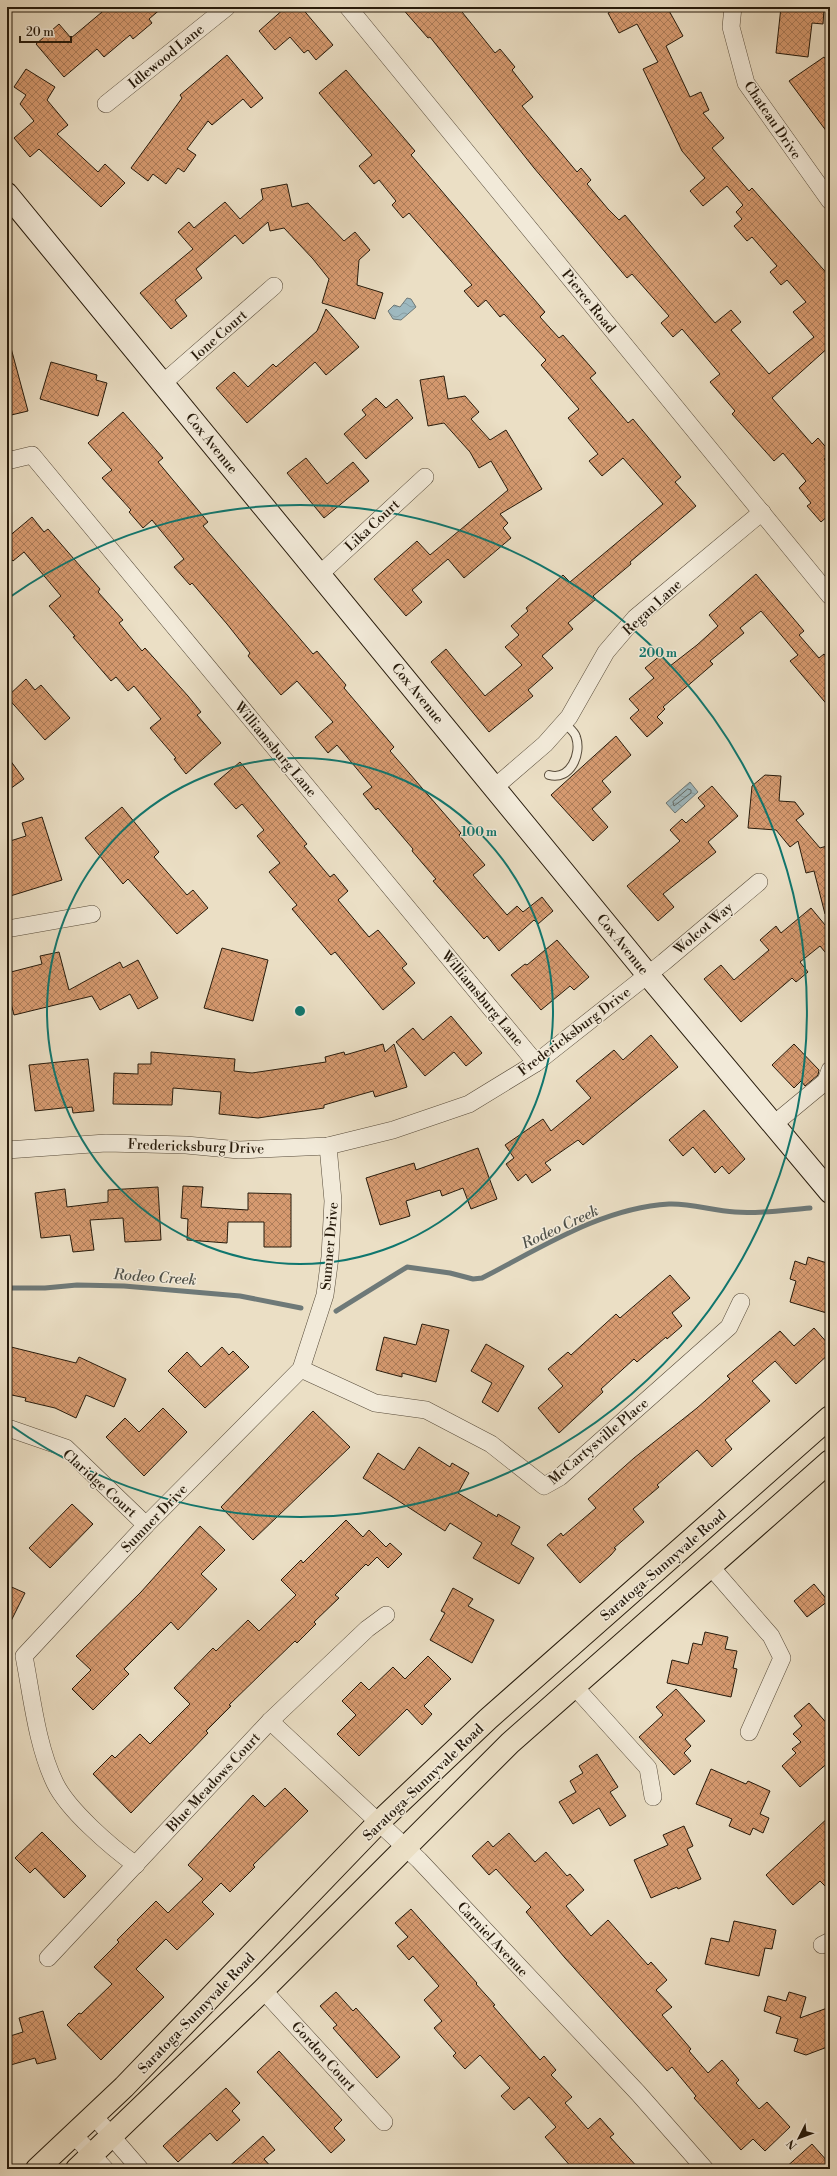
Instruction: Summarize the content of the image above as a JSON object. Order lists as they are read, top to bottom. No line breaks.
{"streets":{"main road":["Cox Avenue","Saratoga-Sunnyvale Road"],"street":["Idlewood Lane","Chateau Drive","Pierce Road","Ione Court","Lika Court","Regan Lane","Williamsburg Lane","Wolcot Way","Fredericksburg Drive","Sumner Drive","McCartysville Place","Claridge Court","Blue Meadows Court","Carniel Avenue","Gordon Court"]},"crossings":[["Pierce Road","Regan Lane"],["Ione Court","Cox Avenue"],["Cox Avenue","Lika Court"],["Cox Avenue","Regan Lane"],["Cox Avenue","Wolcot Way"],["Cox Avenue","Fredericksburg Drive"],["Williamsburg Lane","Fredericksburg Drive"],["Wolcot Way","Fredericksburg Drive"],["Fredericksburg Drive","Sumner Drive"],["Sumner Drive","McCartysville Place"],["Sumner Drive","Claridge Court"],["Sumner Drive","Blue Meadows Court"],["Saratoga-Sunnyvale Road","Carniel Avenue"],["Saratoga-Sunnyvale Road","Gordon Court"],["Blue Meadows Court","Carniel Avenue"]],"water":["Rodeo Creek"],"scale_bar":"20 m","north":"bottom left","rings":["200 m","100 m"]}
